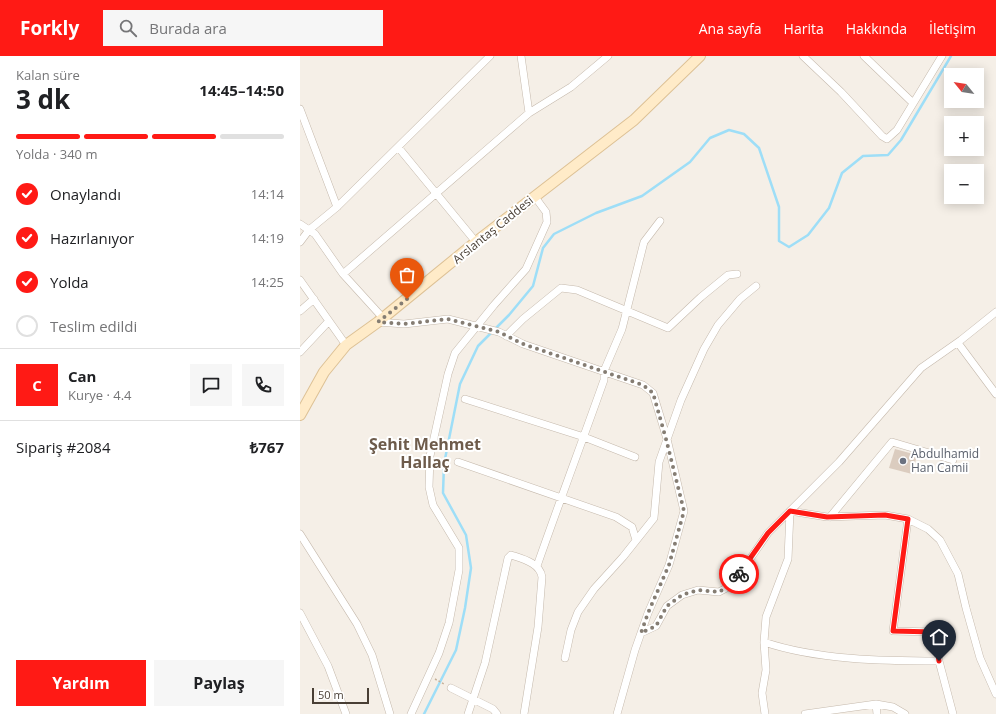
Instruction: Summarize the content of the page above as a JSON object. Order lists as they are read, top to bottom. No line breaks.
{"streets":{"main road":["Arslantaş Caddesi"]},"districts":["Şehit Mehmet Hallaç"],"places":["Abdulhamid Han Camii"],"scale_bar":"50 m","north":"top left","page":{"header":"Forkly","search":"Burada ara","nav":["Ana sayfa","Harita","Hakkında","İletişim"],"heading":["3 dk","Kalan süre","14:45–14:50"],"panel":["Can","Kurye · 4.4","Sipariş #2084","₺767"],"map_buttons":["+","−"],"bar":"Yolda · 340 m","list":[["Onaylandı","14:14"],["Hazırlanıyor","14:19"],["Yolda","14:25"],"Teslim edildi"],"round":"C","buttons":["Yardım","Paylaş"],"scale":"50 m"}}
